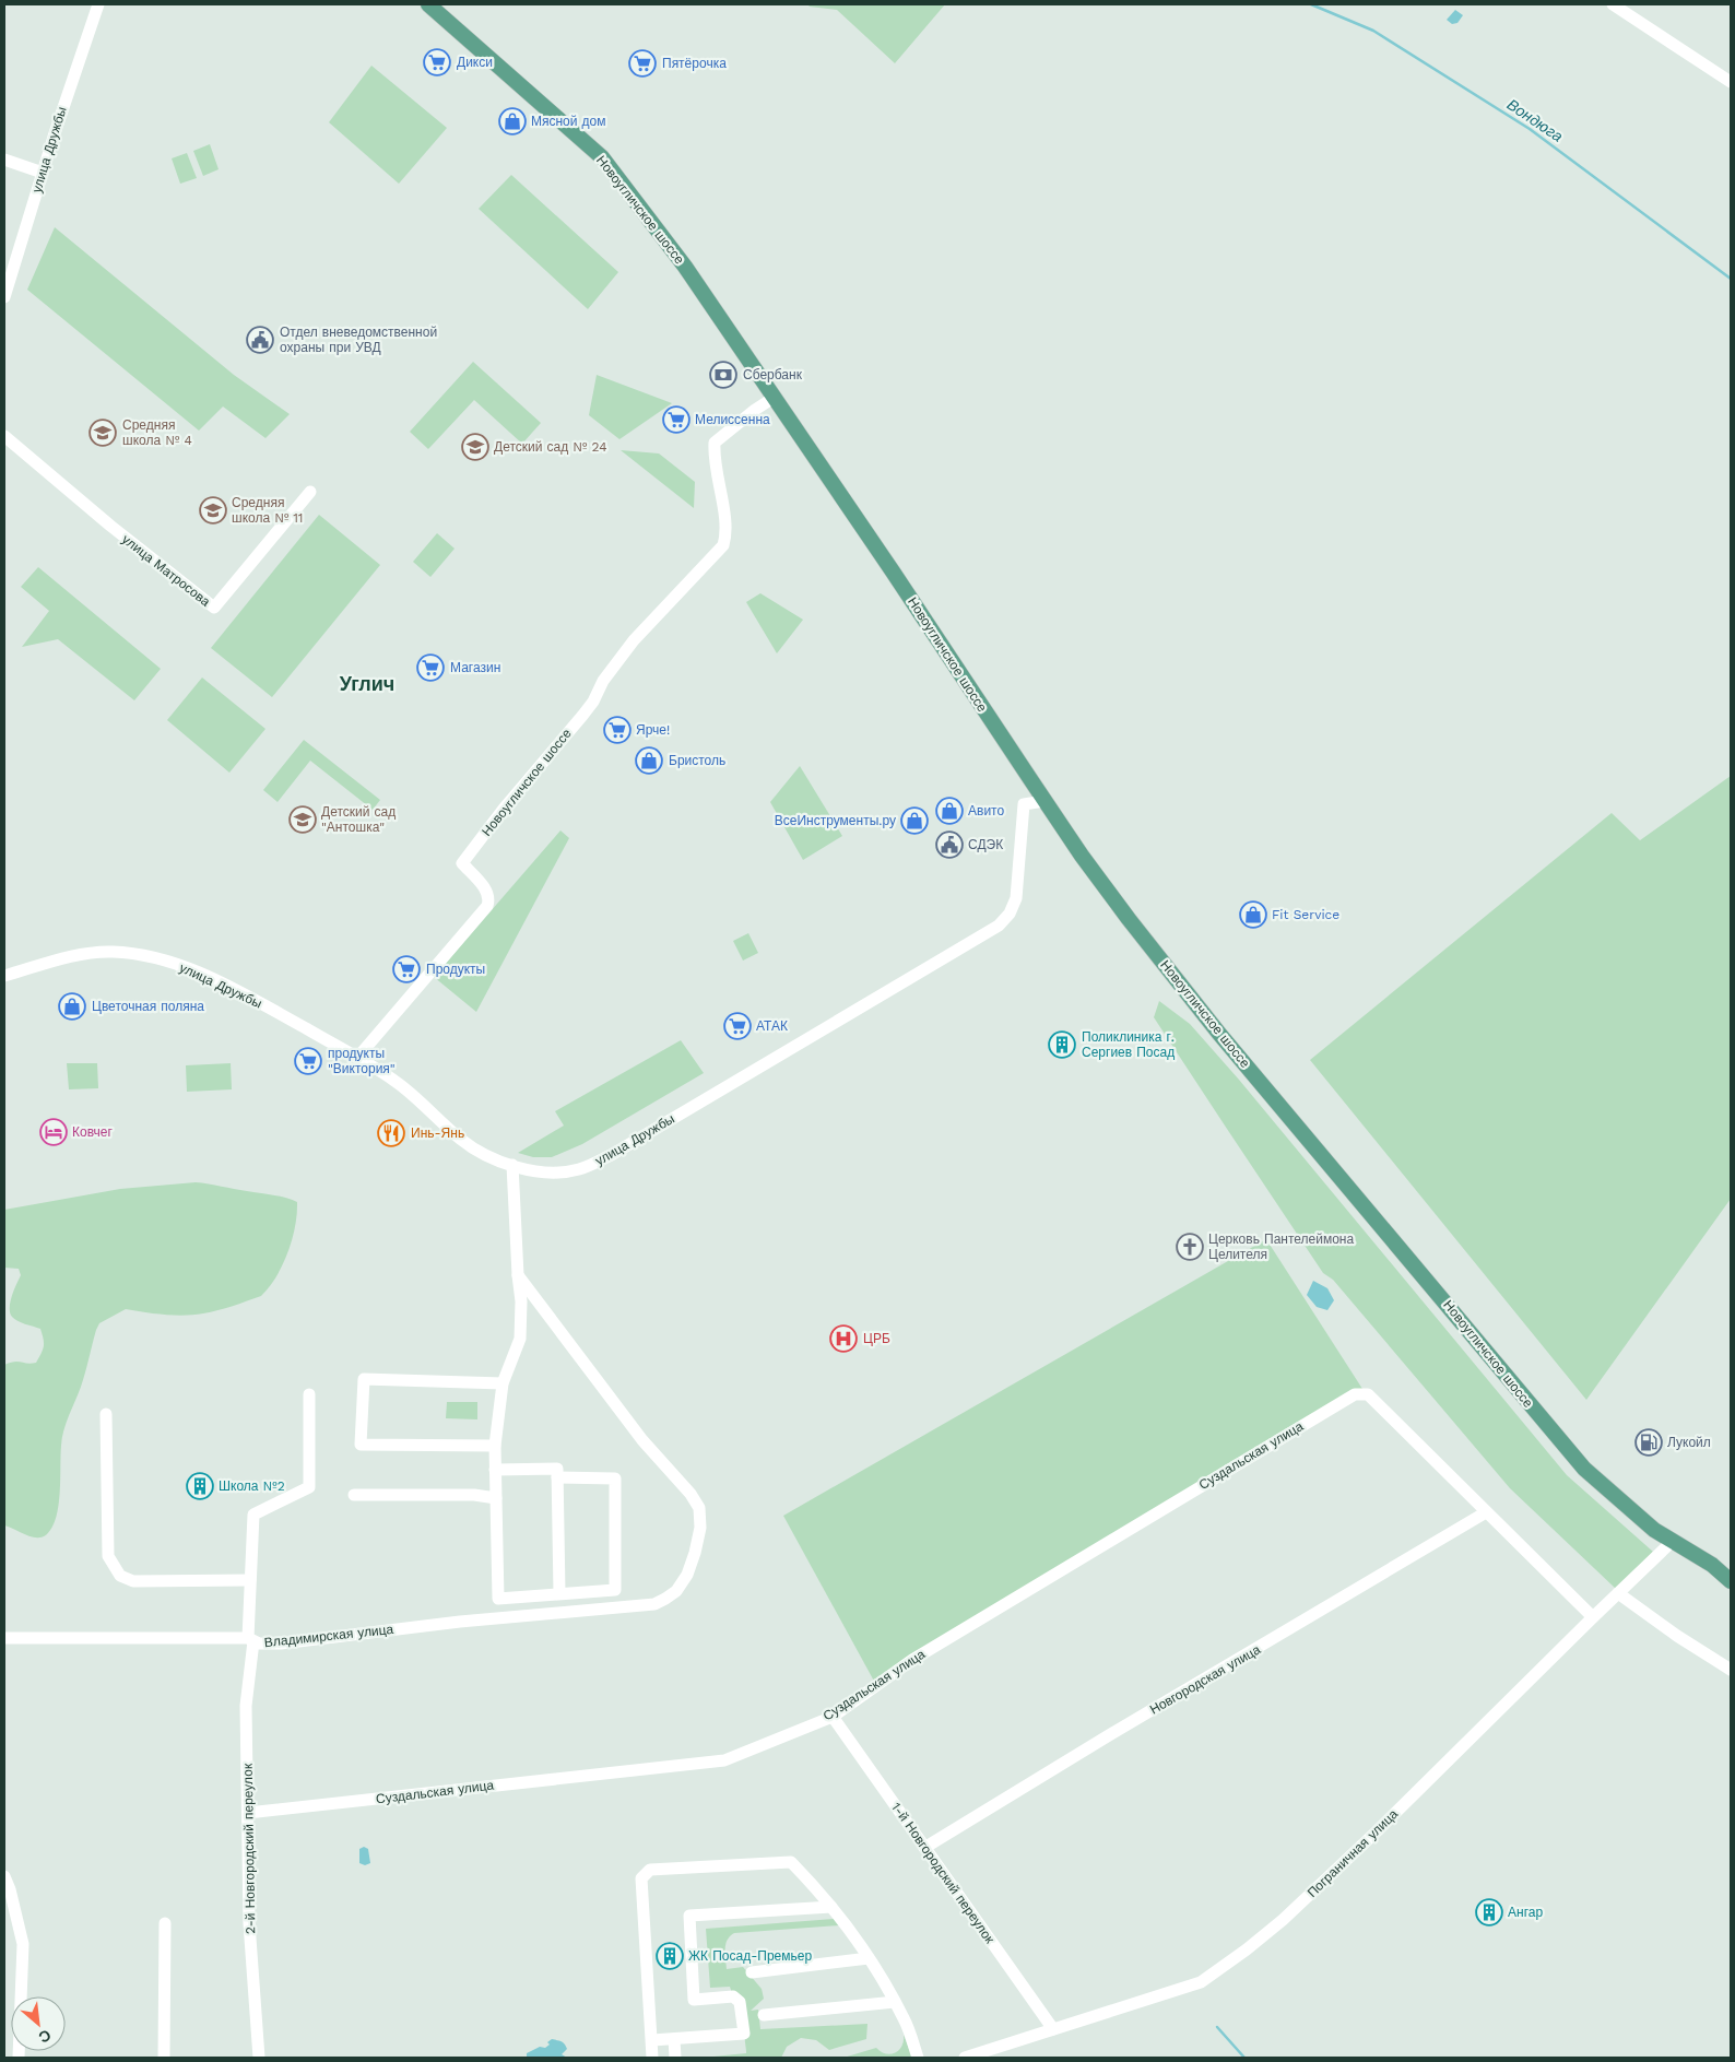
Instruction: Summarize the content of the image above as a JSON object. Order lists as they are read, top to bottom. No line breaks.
{"streets":{"main road":["Новоугличское шоссе"],"street":["улица Дружбы","улица Матросова","Суздальская улица","Владимирская улица","Новгородская улица","2-й Новгородский переулок","Пограничная улица","1-й Новгородский переулок"]},"crossings":[["улица Дружбы","Новоугличское шоссе"],["Новоугличское шоссе","Пограничная улица"],["Суздальская улица","Новгородская улица"],["Суздальская улица","2-й Новгородский переулок"],["Суздальская улица","1-й Новгородский переулок"],["Владимирская улица","2-й Новгородский переулок"],["Новгородская улица","1-й Новгородский переулок"],["Пограничная улица","1-й Новгородский переулок"]],"districts":["Углич"],"water":["Вондюга"],"places":{"supermarket":["Дикси","Пятёрочка","Мелиссенна","Магазин","Ярче!","Продукты","АТАК","продукты \"Виктория\""],"shop":["Мясной дом","Бристоль","Авито","ВсеИнструменты.ру","Fit Service","Цветочная поляна"],"public building":["Отдел вневедомственной охраны при УВД","СДЭК"],"bank":["Сбербанк"],"school or university":["Средняя школа № 4","Детский сад № 24","Средняя школа № 11","Детский сад \"Антошка\""],"building":["Поликлиника г. Сергиев Посад","Школа №2","Ангар","ЖК Посад-Премьер"],"hotel":["Ковчег"],"restaurant":["Инь-Янь"],"church":["Церковь Пантелеймона Целителя"],"hospital":["ЦРБ"],"fuel station":["Лукойл"]},"north":"bottom right"}
